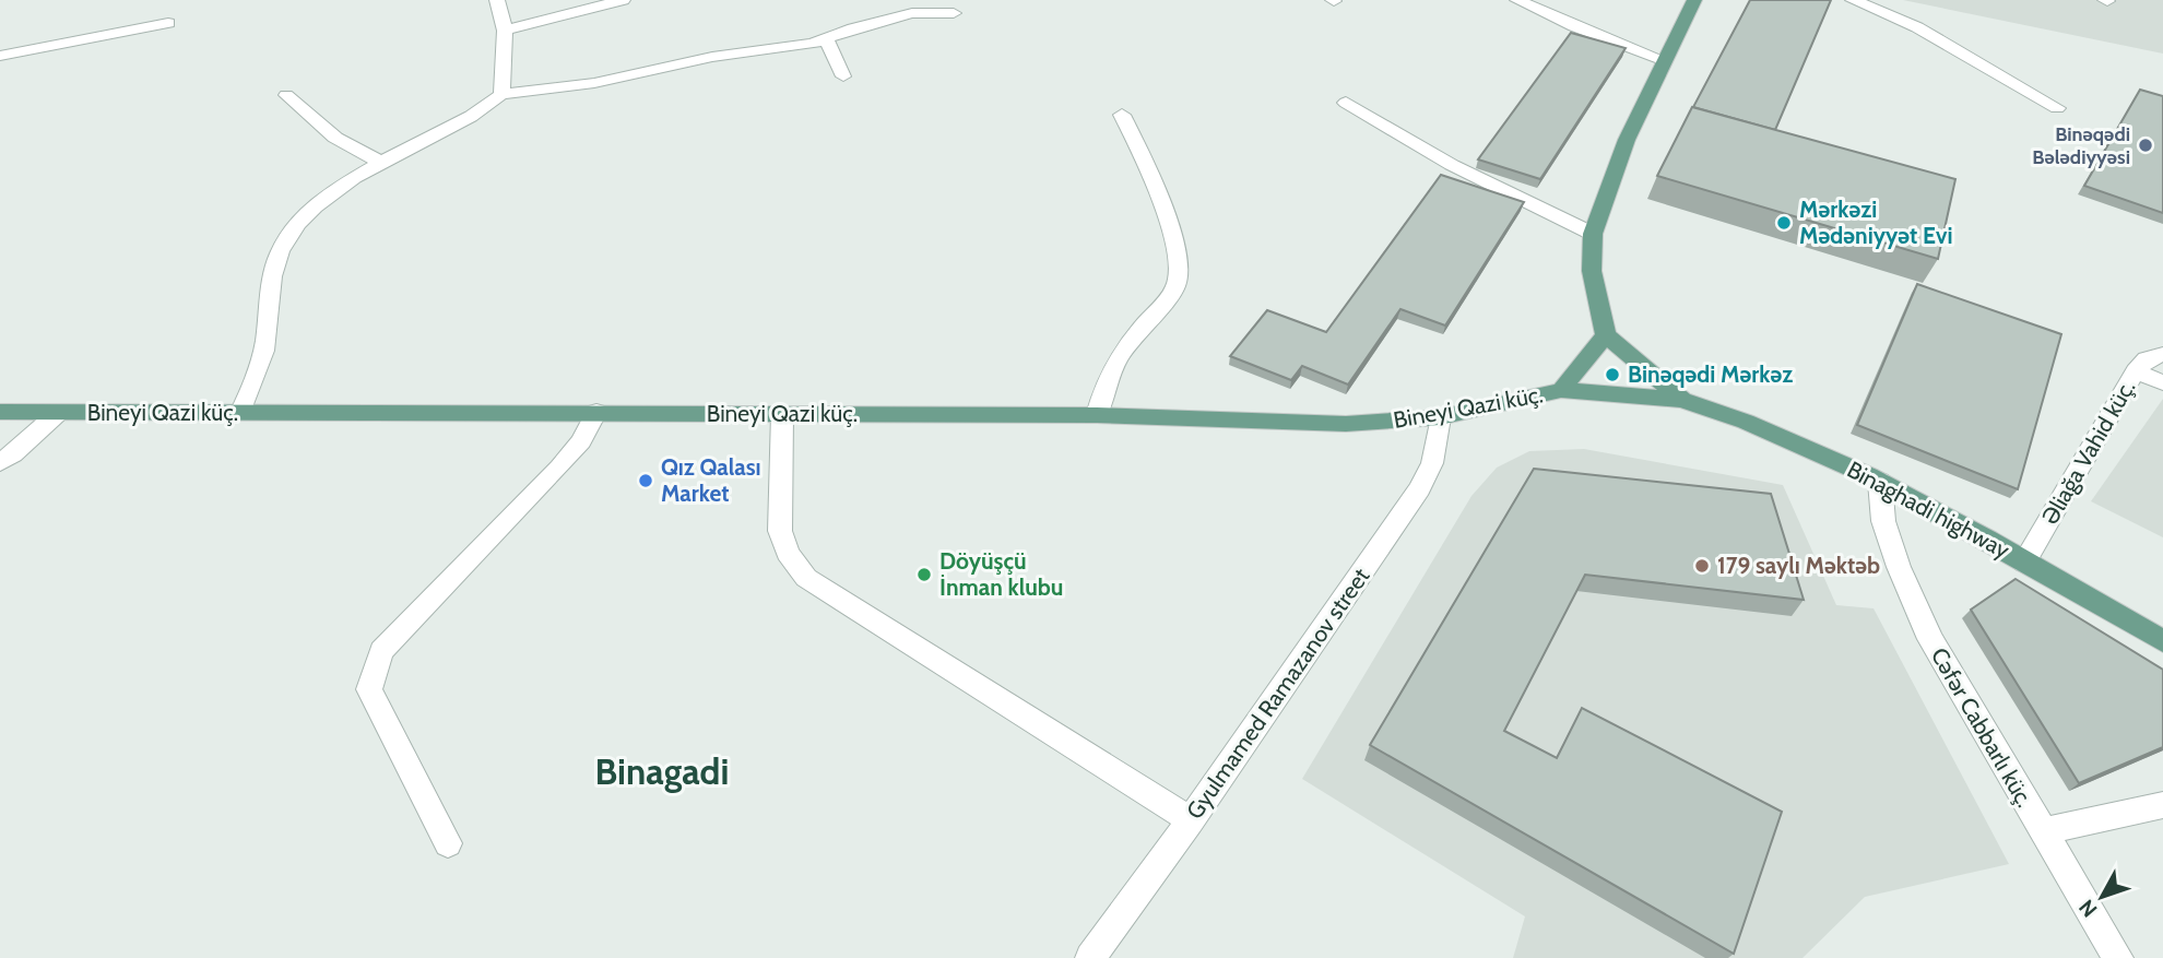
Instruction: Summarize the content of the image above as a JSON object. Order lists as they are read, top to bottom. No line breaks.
{"streets":{"main road":["Bineyi Qazi küç.","Binaghadi highway"],"street":["Əliağa Vahid küç.","Gyulmamed Ramazanov street","Cəfər Cabbarlı küç."]},"crossings":[["Bineyi Qazi küç.","Binaghadi highway"],["Bineyi Qazi küç.","Gyulmamed Ramazanov street"],["Əliağa Vahid küç.","Binaghadi highway"],["Binaghadi highway","Cəfər Cabbarlı küç."]],"districts":["Binagadi"],"places":["Binəqədi Bələdiyyəsi","Mərkəzi Mədəniyyət Evi","Binəqədi Mərkəz","Qız Qalası Market","179 saylı Məktəb","Döyüşçü İnman klubu"],"north":"bottom left"}
